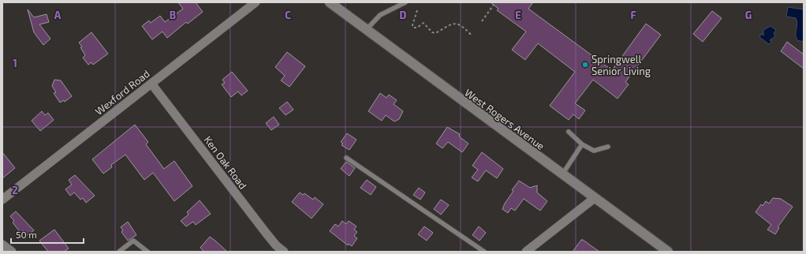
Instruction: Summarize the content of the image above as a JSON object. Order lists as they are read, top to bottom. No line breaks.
{"streets":{"street":["Wexford Road","West Rogers Avenue","Ken Oak Road"]},"crossings":[["Wexford Road","Ken Oak Road"]],"places":["Springwell Senior Living"],"scale_bar":"50 m","grid":{"columns":["A","B","C","D","E","F","G"],"rows":["1","2"]}}
